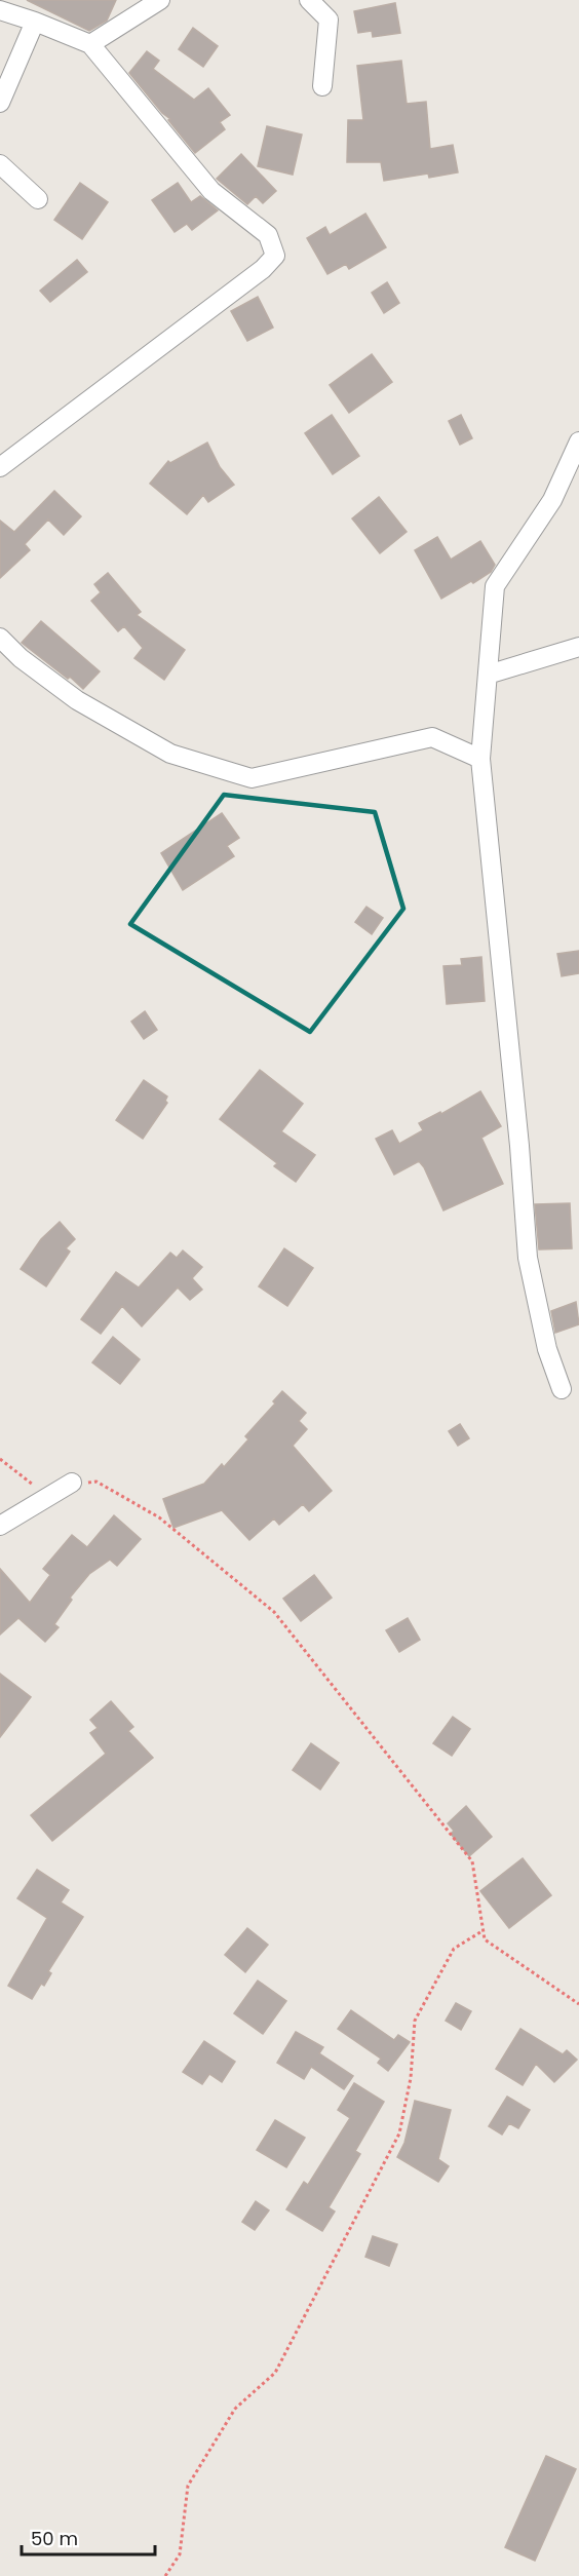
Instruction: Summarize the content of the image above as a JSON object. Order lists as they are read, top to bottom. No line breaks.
{"scale_bar":"50 m"}
